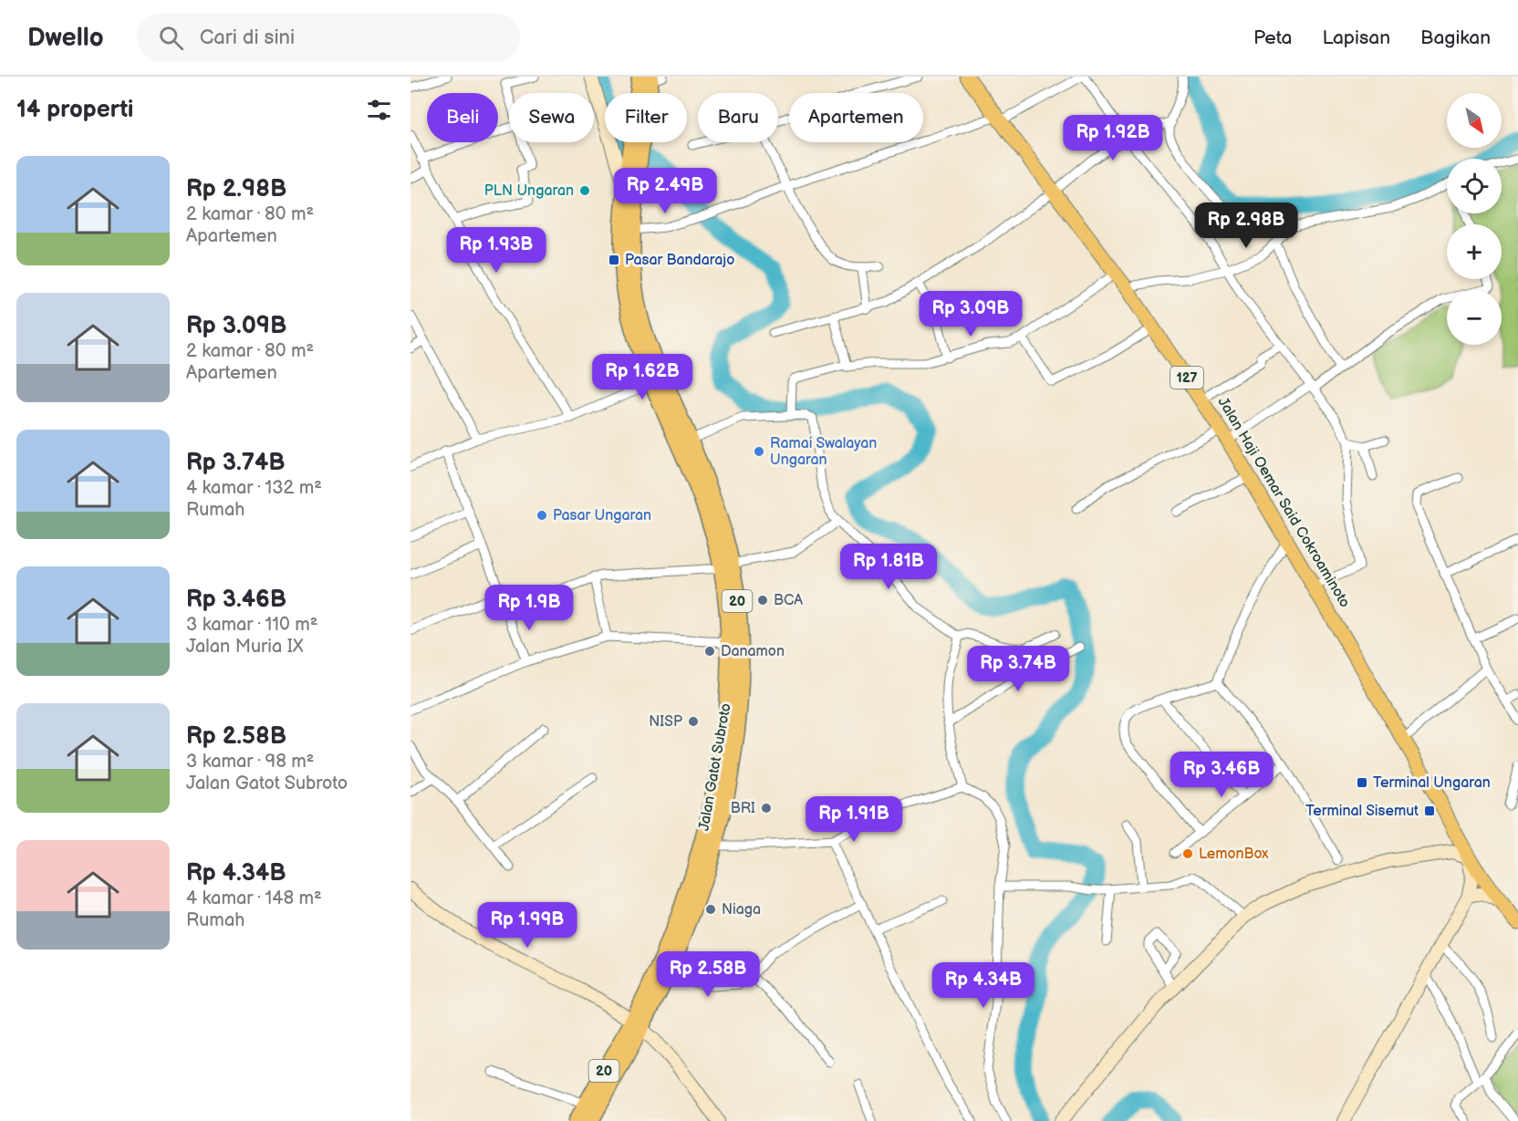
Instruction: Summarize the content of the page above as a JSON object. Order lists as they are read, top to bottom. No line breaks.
{"streets":{"highway":["20","Jalan Gatot Subroto"],"main road":["127","Jalan Haji Oemar Said Cokroaminoto"]},"crossings":[["127","Jalan Haji Oemar Said Cokroaminoto"]],"places":{"other":["PLN Ungaran","Ramai Swalayan Ungaran","Pasar Ungaran","BCA","Danamon","NISP","BRI","LemonBox","Niaga"],"transit":["Pasar Bandarajo","Terminal Ungaran","Terminal Sisemut"]},"north":"bottom right","page":{"header":"Dwello","search":"Cari di sini","nav":["Peta","Lapisan","Bagikan"],"heading":"14 properti","map_buttons":["+","−"],"chip":["Beli","Sewa","Filter","Baru","Apartemen"],"price":["Rp 1.92B","Rp 2.49B","Rp 2.98B","Rp 1.93B","Rp 3.09B","Rp 1.62B","Rp 1.81B","Rp 1.9B","Rp 3.74B","Rp 3.46B","Rp 1.91B","Rp 1.99B","Rp 2.58B","Rp 4.34B"],"list":[{"name":"Rp 2.98B","note":"2 kamar · 80 m² · Apartemen"},{"name":"Rp 3.09B","note":"2 kamar · 80 m² · Apartemen"},{"name":"Rp 3.74B","note":"4 kamar · 132 m² · Rumah"},{"name":"Rp 3.46B","note":"3 kamar · 110 m² · Jalan Muria IX"},{"name":"Rp 2.58B","note":"3 kamar · 98 m² · Jalan Gatot Subroto"},{"name":"Rp 4.34B","note":"4 kamar · 148 m² · Rumah"}]}}
